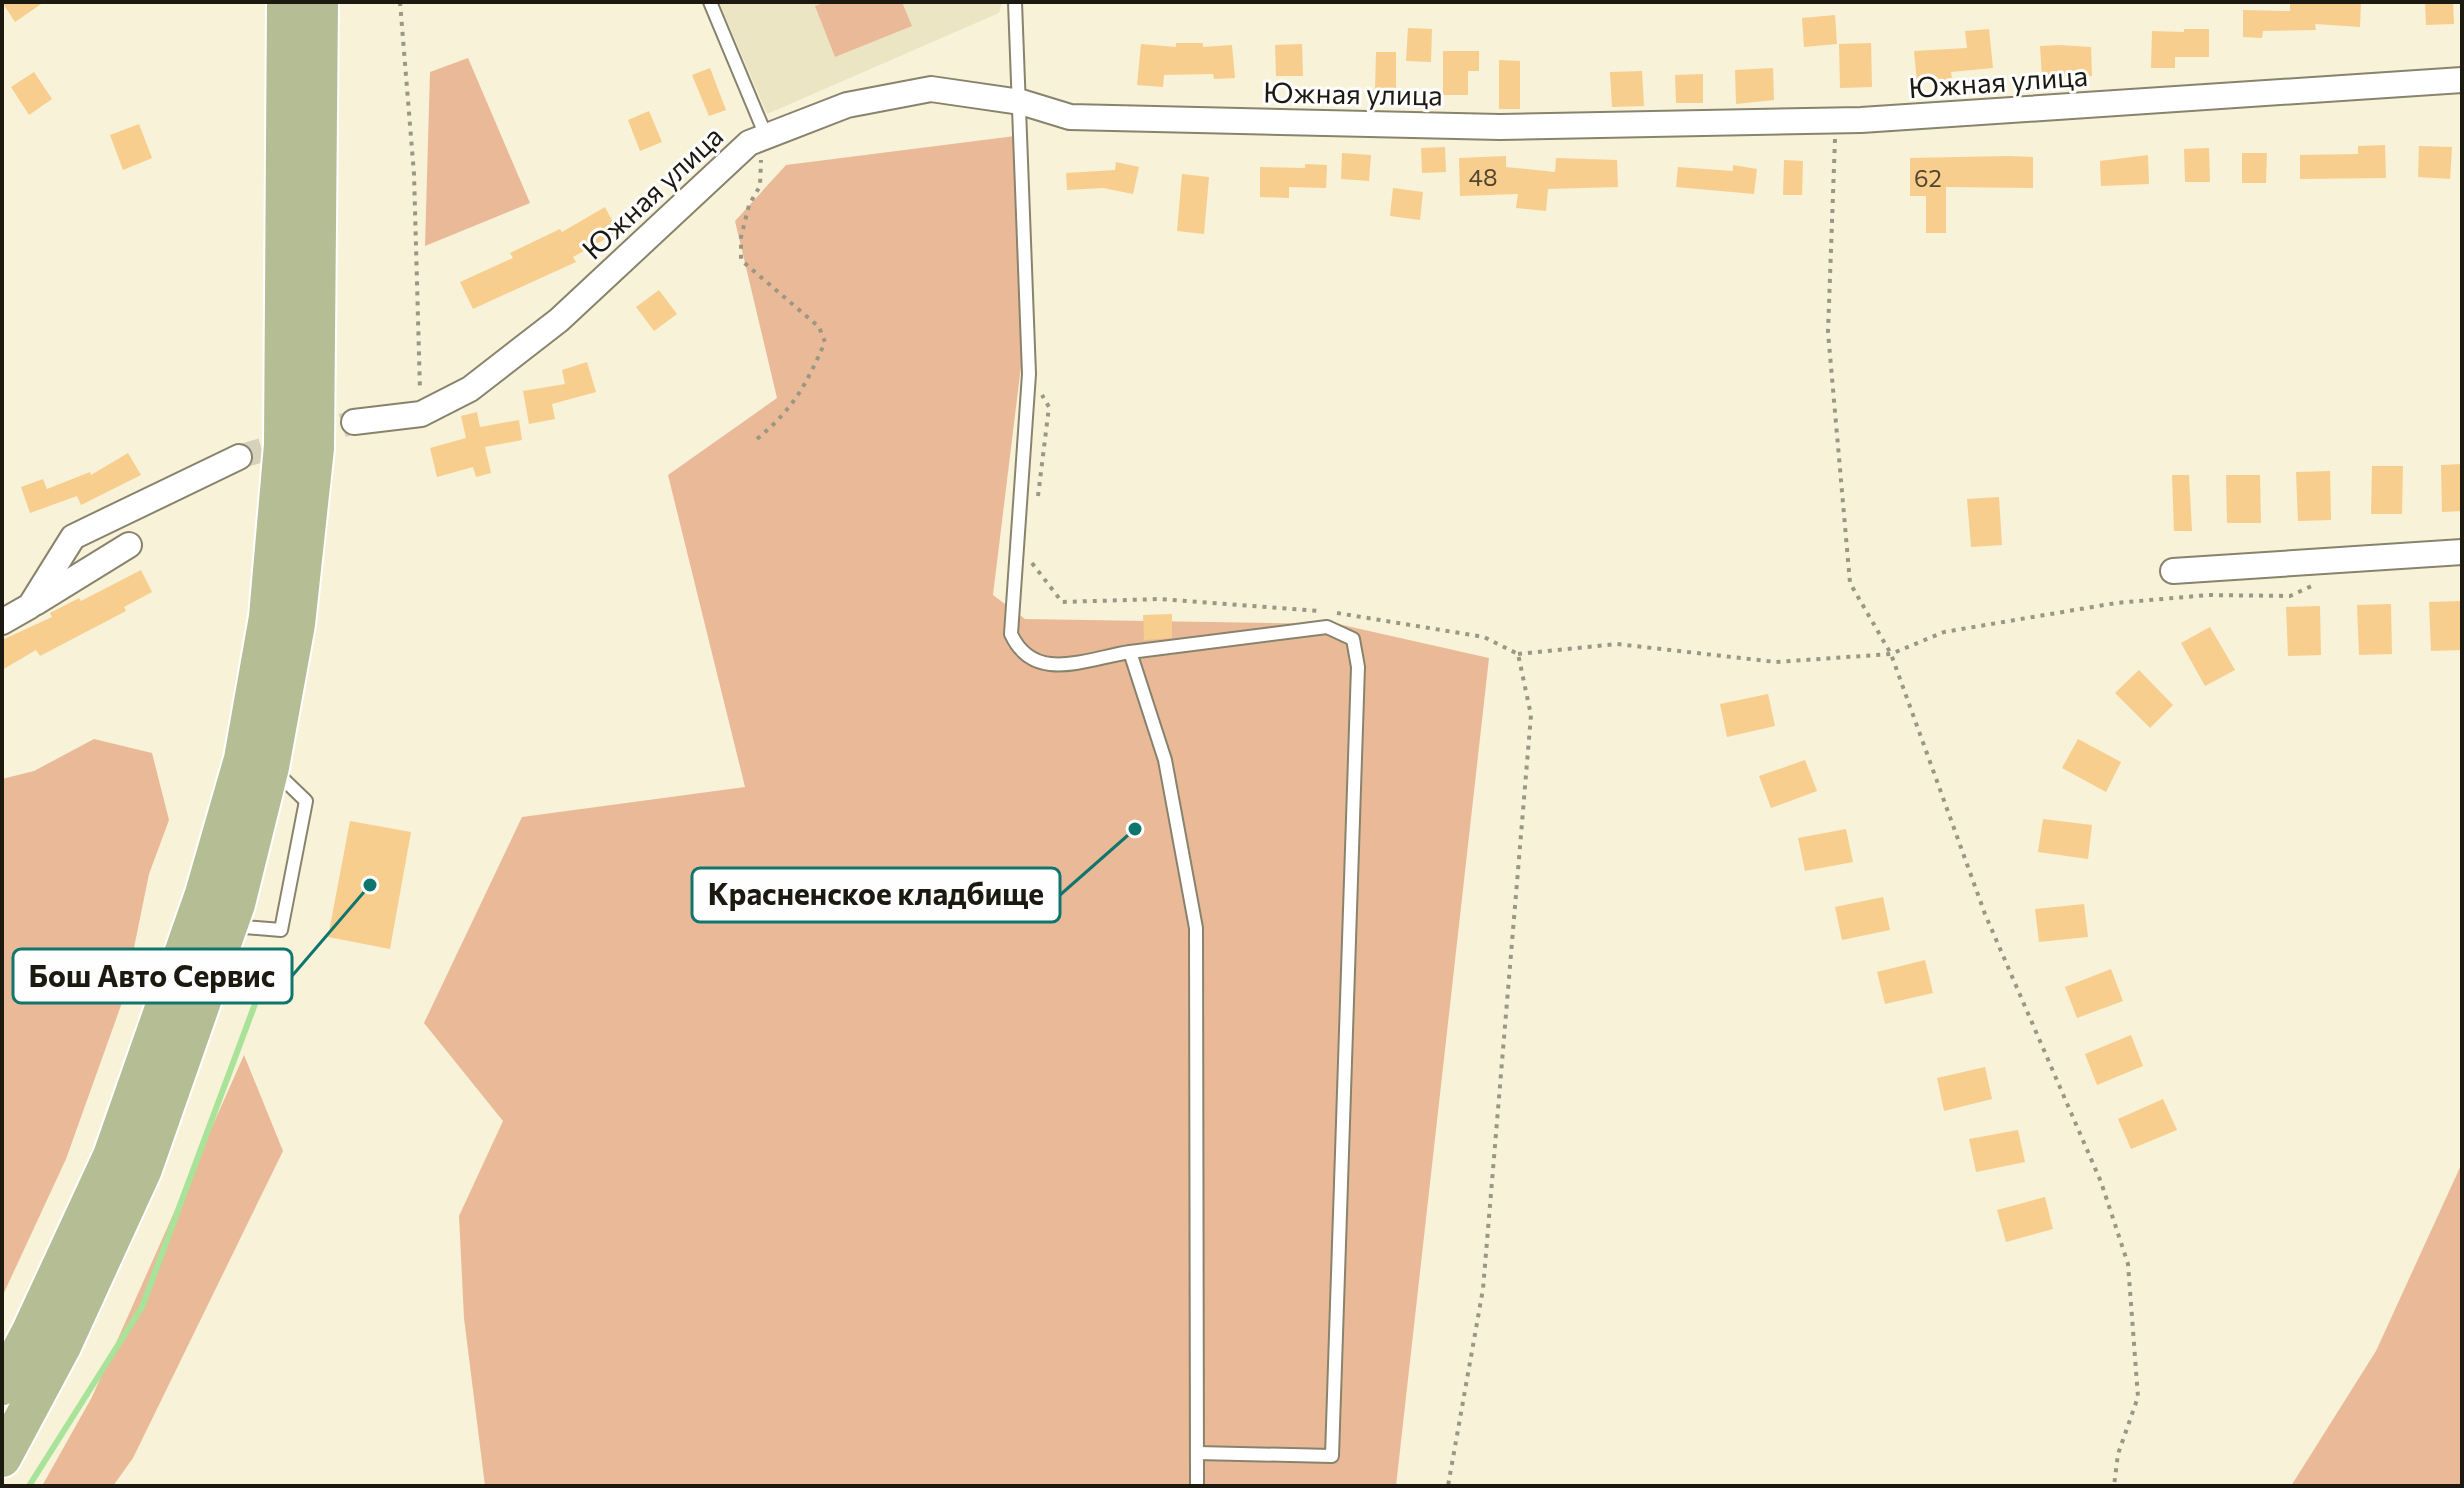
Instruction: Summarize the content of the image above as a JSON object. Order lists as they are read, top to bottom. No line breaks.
{"streets":{"street":["Южная улица"]},"places":["Красненское кладбище","Бош Авто Сервис"],"house_numbers":["48","62"]}
